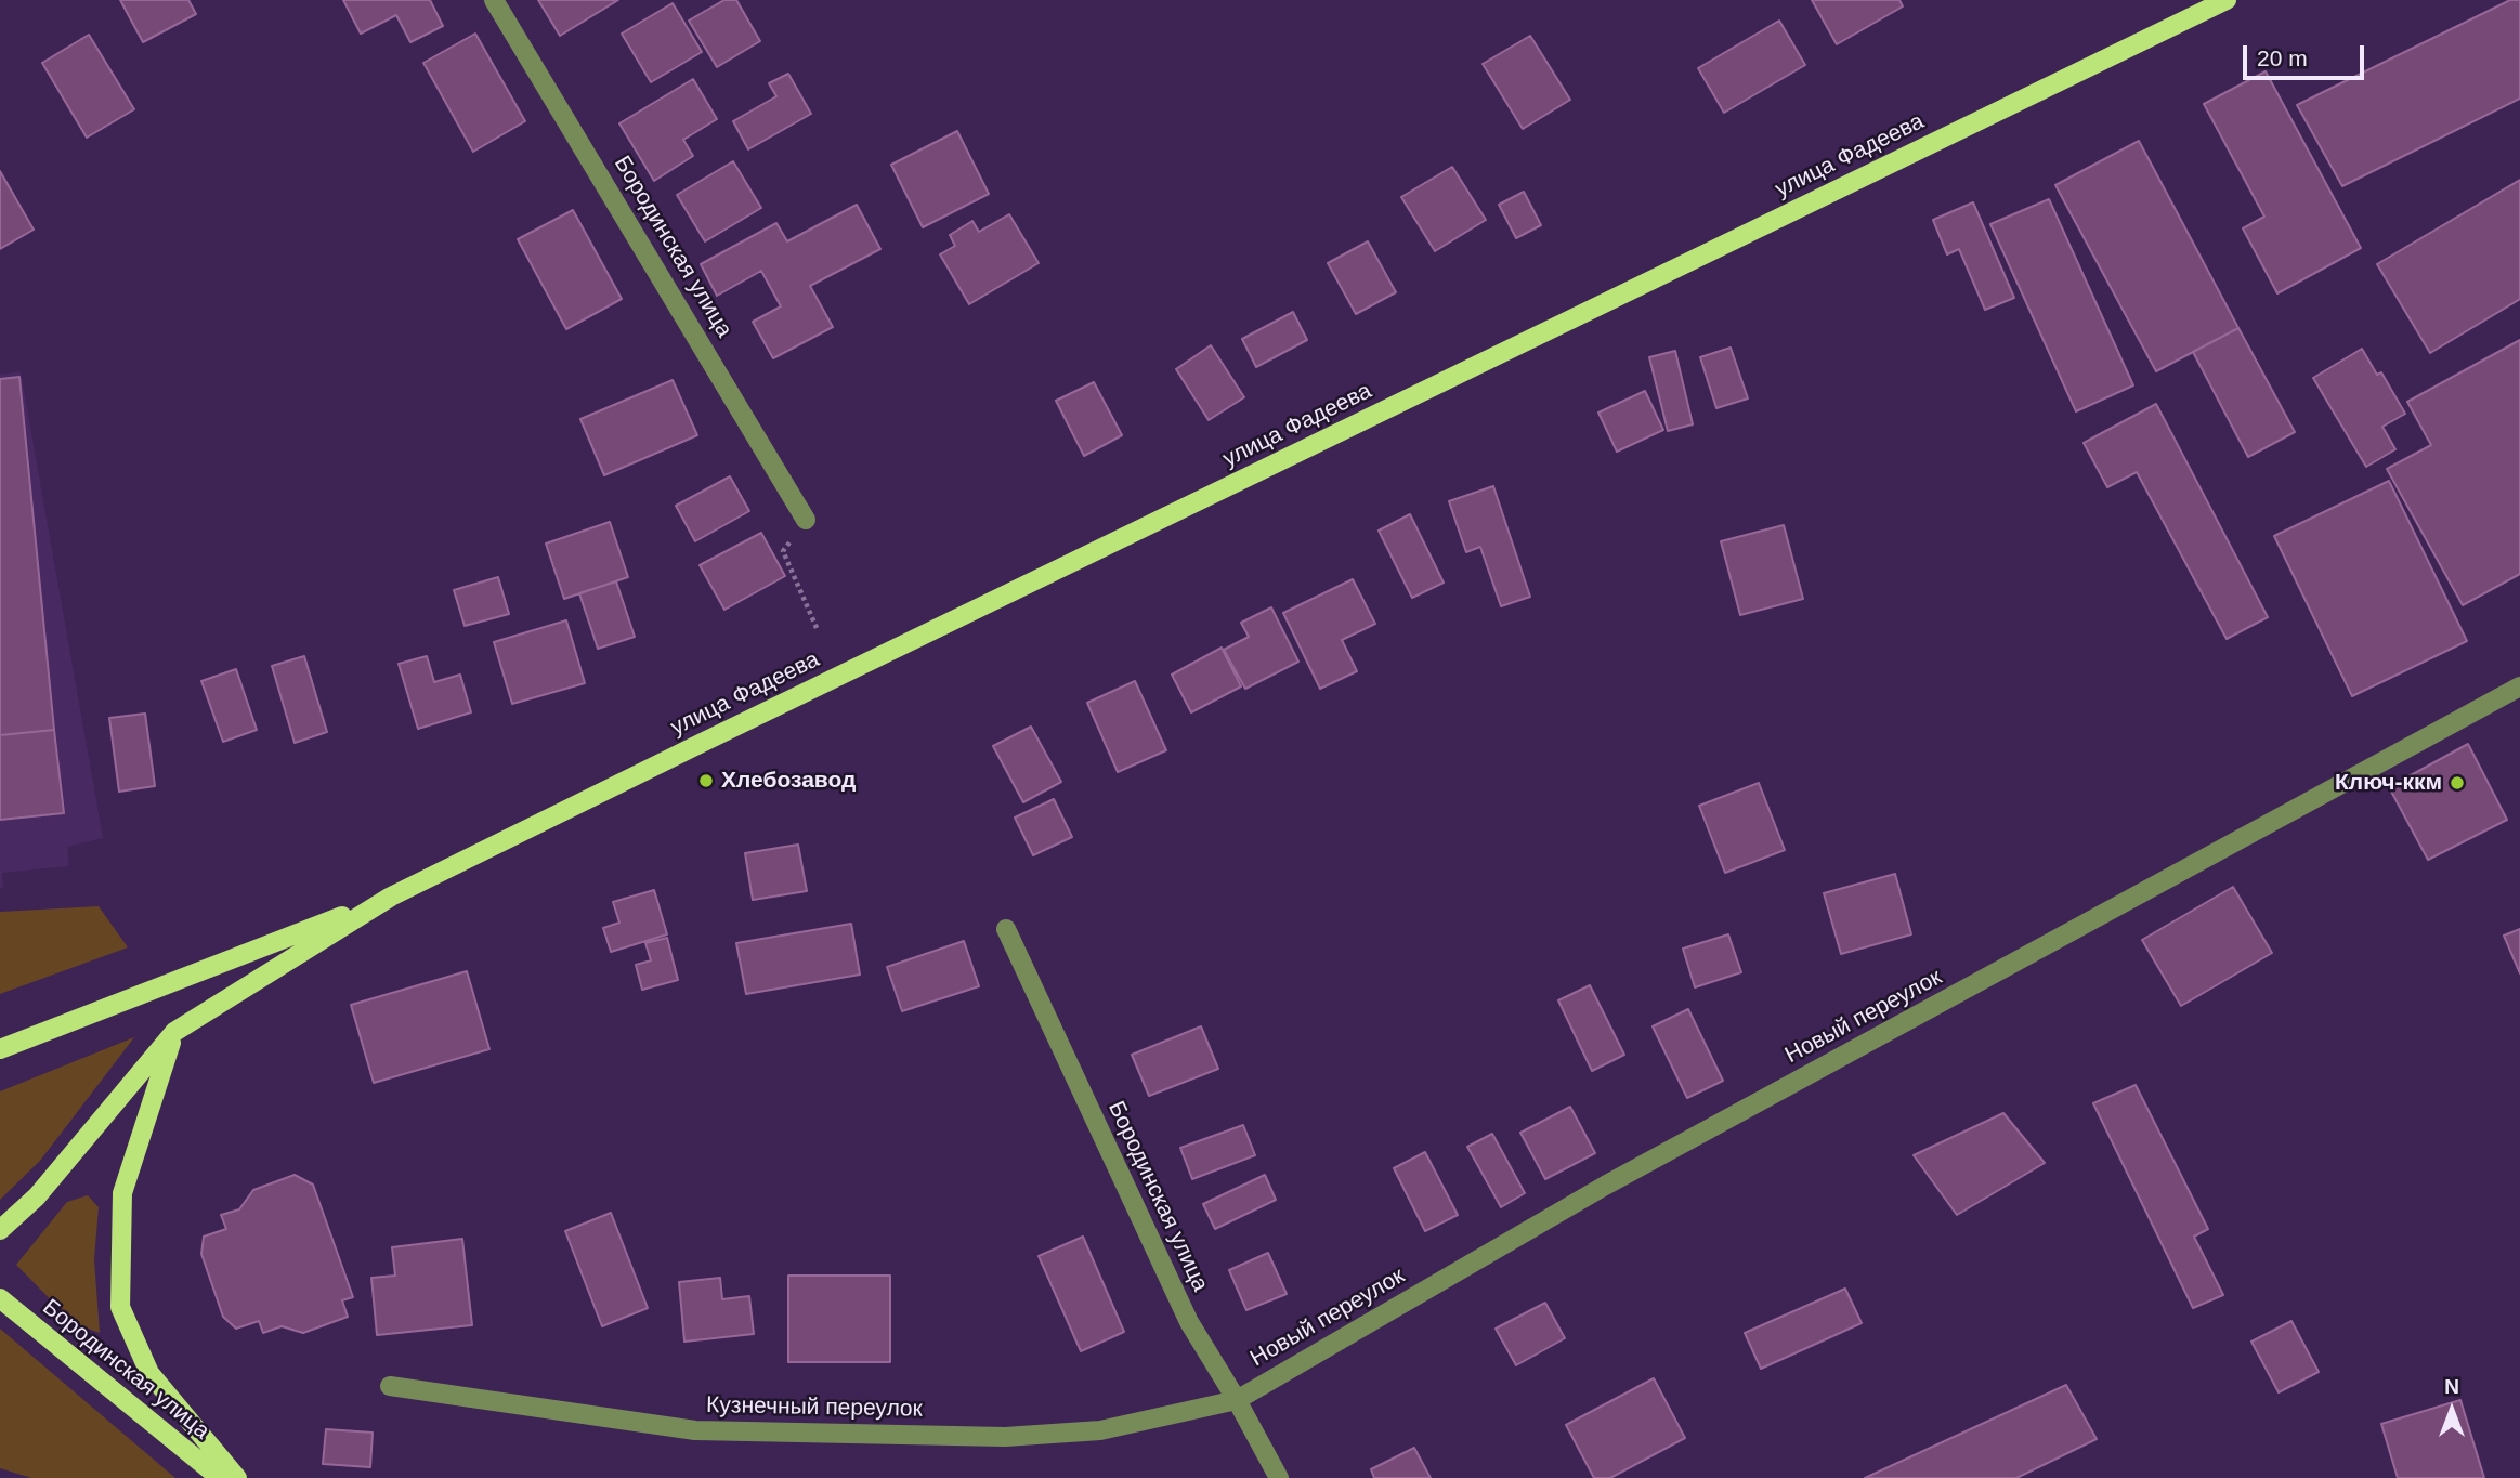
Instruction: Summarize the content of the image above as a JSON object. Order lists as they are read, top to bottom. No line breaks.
{"streets":{"main road":["улица Фадеева","Бородинская улица"],"street":["Новый переулок","Кузнечный переулок"]},"crossings":[["Бородинская улица","Новый переулок"],["Бородинская улица","Кузнечный переулок"],["Новый переулок","Кузнечный переулок"]],"places":["Хлебозавод","Ключ-ккм"],"scale_bar":"20 m","north":"top"}
